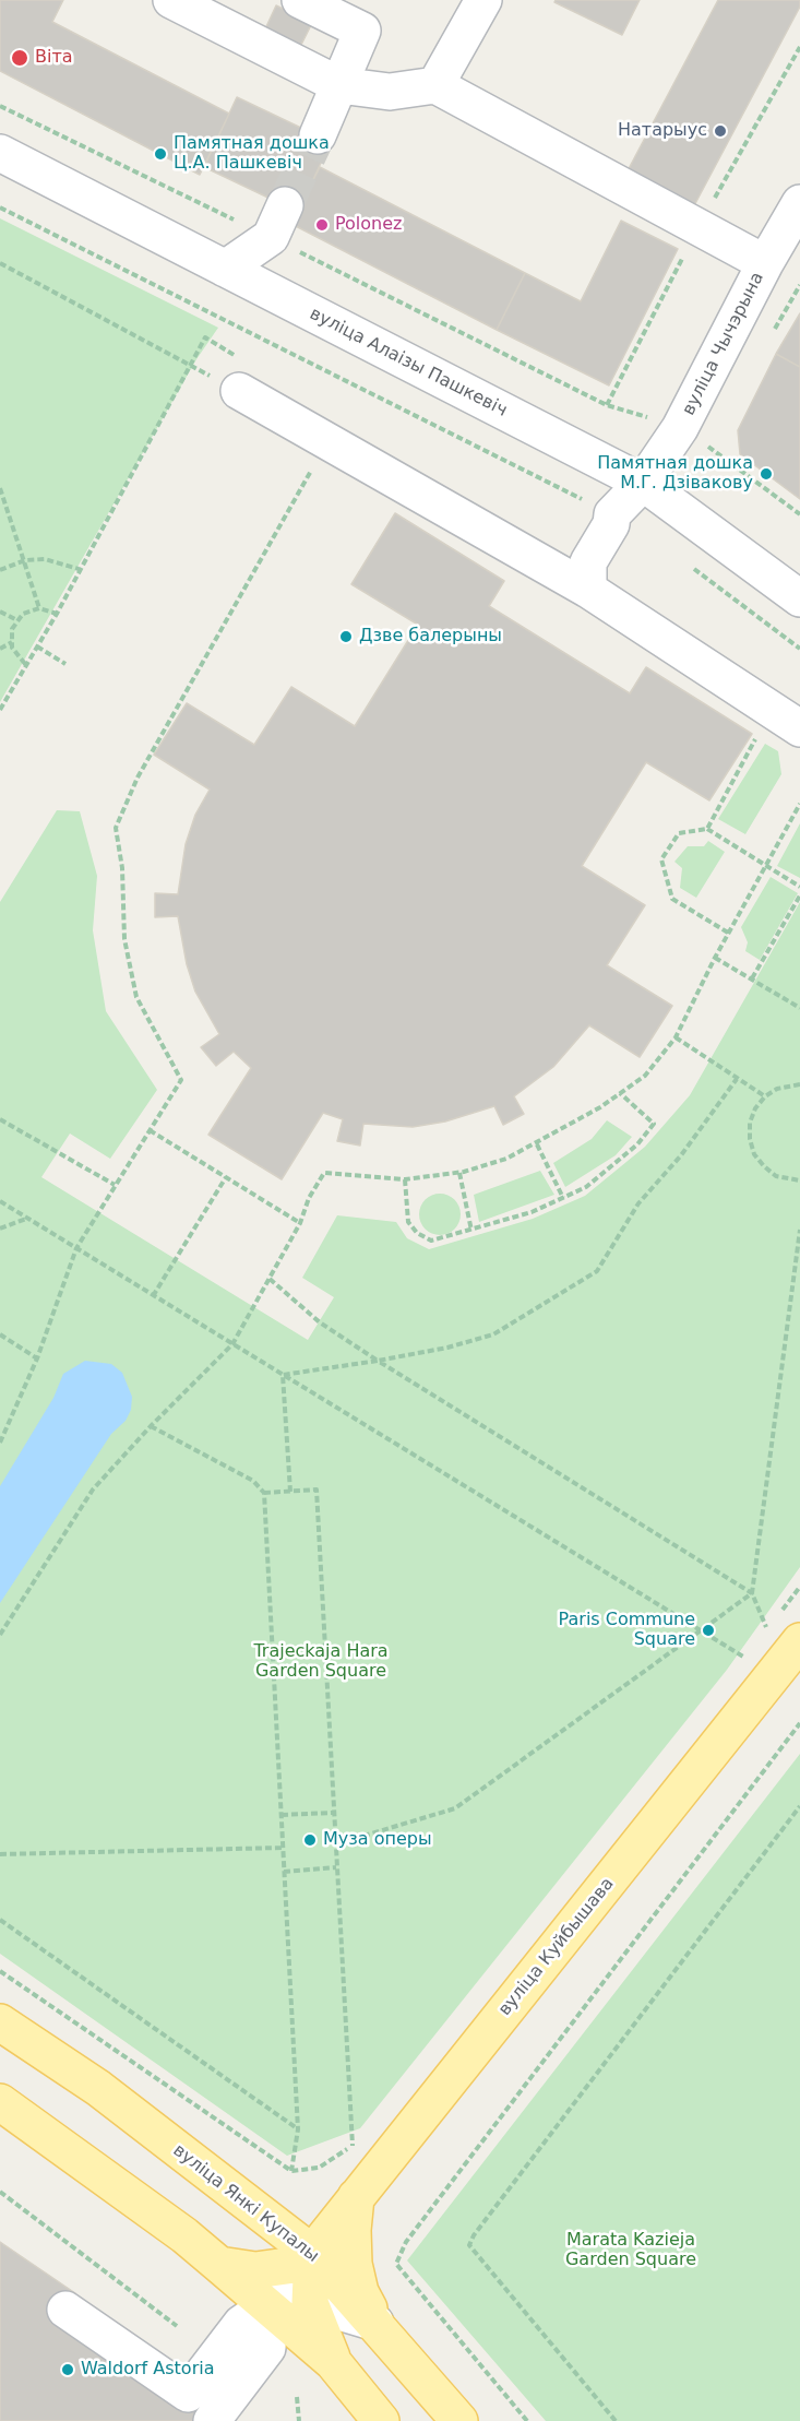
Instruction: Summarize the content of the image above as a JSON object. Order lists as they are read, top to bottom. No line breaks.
{"streets":{"main road":["вуліца Куйбышава","вуліца Янкі Купалы"],"street":["вуліца Чычэрына","вуліца Алаізы Пашкевіч"]},"crossings":[["вуліца Чычэрына","вуліца Алаізы Пашкевіч"],["вуліца Куйбышава","вуліца Янкі Купалы"]],"parks":["Trajeckaja Hara Garden Square","Marata Kazieja Garden Square"],"places":["Віта","Натарыус","Памятная дошка Ц.А. Пашкевіч","Polonez","Памятная дошка М.Г. Дзівакову","Дзве балерыны","Paris Commune Square","Муза оперы","Waldorf Astoria"]}
